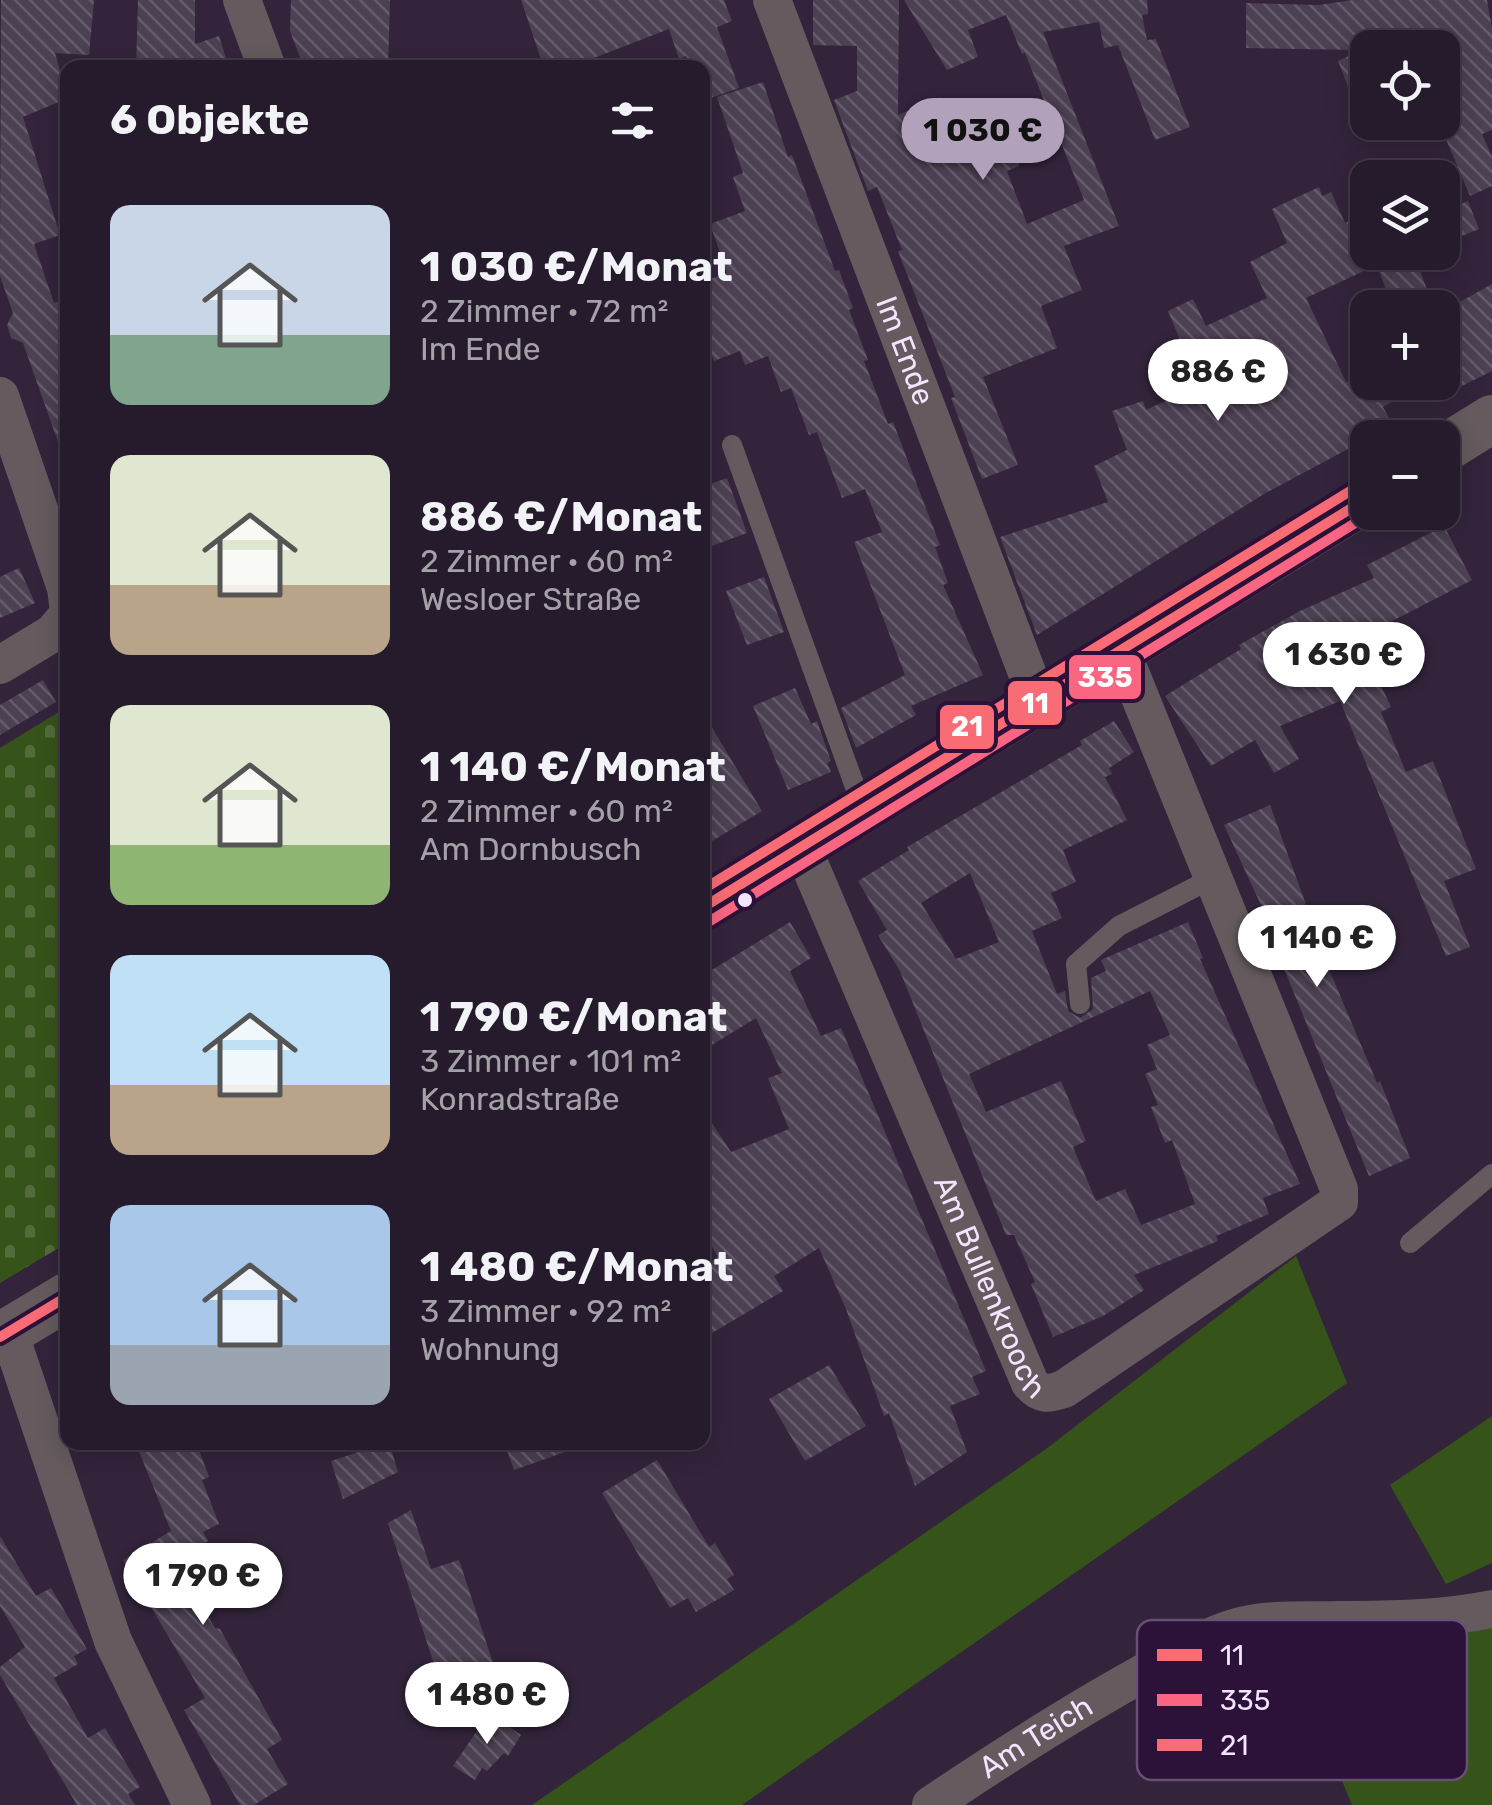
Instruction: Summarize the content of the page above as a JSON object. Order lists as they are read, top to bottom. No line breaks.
{"streets":{"street":["Im Ende","Am Bullenkrooch","Am Teich"]},"lines":["transit line 21","transit line 11","transit line 335"],"legend":["11","335","21"],"page":{"map_buttons":["+","−"],"heading":"6 Objekte","price":["1 030 €","886 €","1 630 €","1 140 €","1 790 €","1 480 €"],"list":[{"name":"1 030 €/Monat","note":"2 Zimmer · 72 m² · Im Ende"},{"name":"886 €/Monat","note":"2 Zimmer · 60 m² · Wesloer Straße"},{"name":"1 140 €/Monat","note":"2 Zimmer · 60 m² · Am Dornbusch"},{"name":"1 790 €/Monat","note":"3 Zimmer · 101 m² · Konradstraße"},{"name":"1 480 €/Monat","note":"3 Zimmer · 92 m² · Wohnung"}]}}
